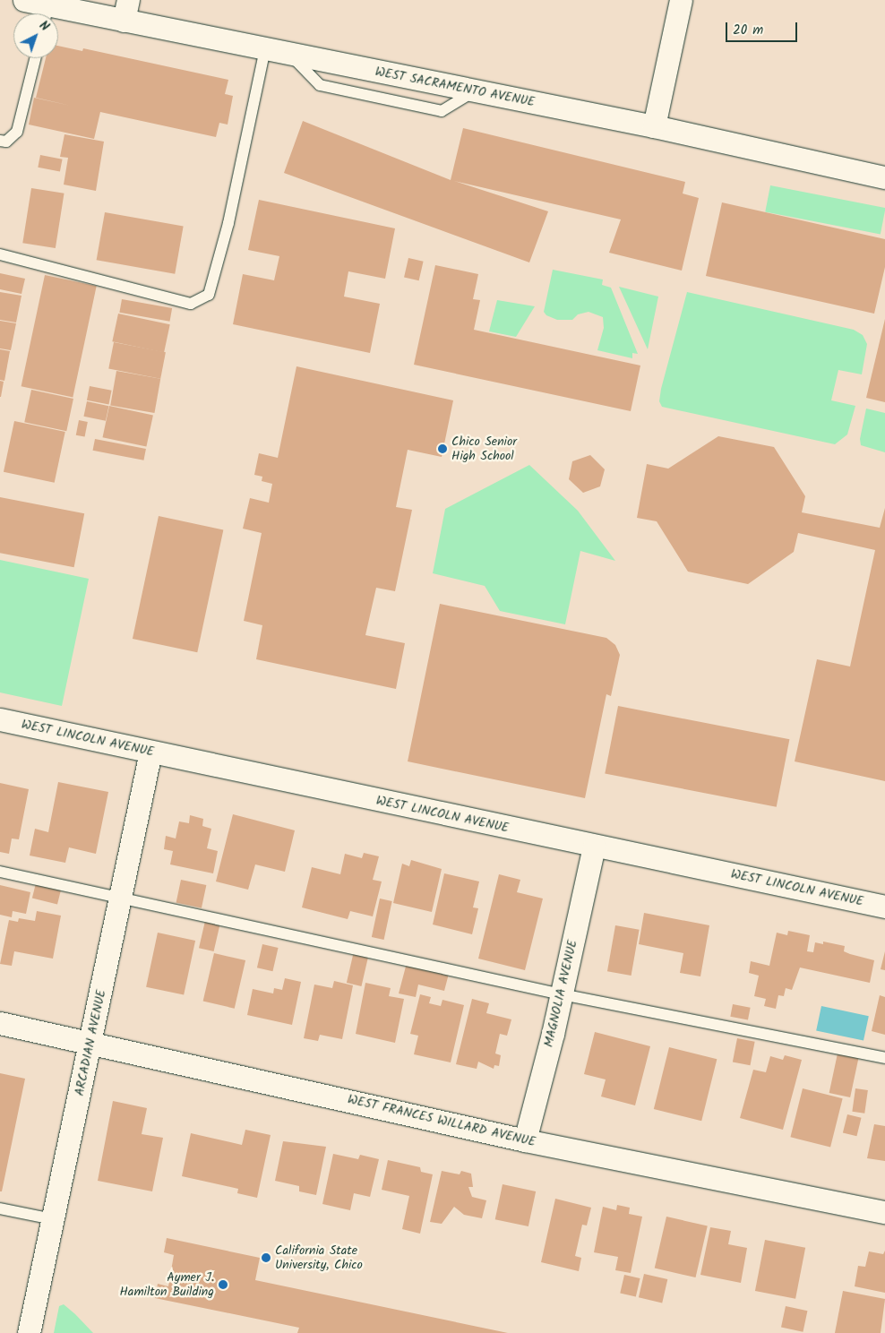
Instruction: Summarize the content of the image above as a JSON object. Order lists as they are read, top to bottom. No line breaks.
{"streets":{"street":["WEST SACRAMENTO AVENUE","WEST LINCOLN AVENUE","MAGNOLIA AVENUE","ARCADIAN AVENUE","WEST FRANCES WILLARD AVENUE"]},"crossings":[["WEST LINCOLN AVENUE","MAGNOLIA AVENUE"],["WEST LINCOLN AVENUE","ARCADIAN AVENUE"],["MAGNOLIA AVENUE","WEST FRANCES WILLARD AVENUE"],["ARCADIAN AVENUE","WEST FRANCES WILLARD AVENUE"]],"places":["Chico Senior High School","California State University, Chico","Aymer J. Hamilton Building"],"scale_bar":"20 m","north":"top right"}
